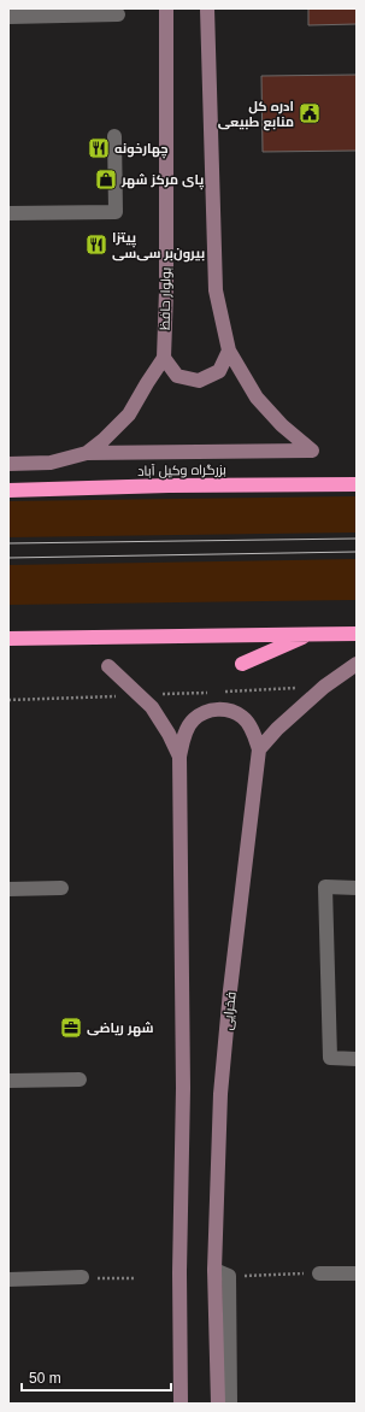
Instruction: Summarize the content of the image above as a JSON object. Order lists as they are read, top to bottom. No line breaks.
{"streets":{"highway":["بزرگراه وکیل آباد"],"street":["بولوار حافظ","فخرایی"]},"places":{"public building":["ادره کل منابع طبیعی"],"restaurant":["چهارخونه","پیتزا بیرون‌بر سی‌سی"],"shop":["پای مرکز شهر"],"office":["شهر ریاضی"]},"scale_bar":"50 m"}
